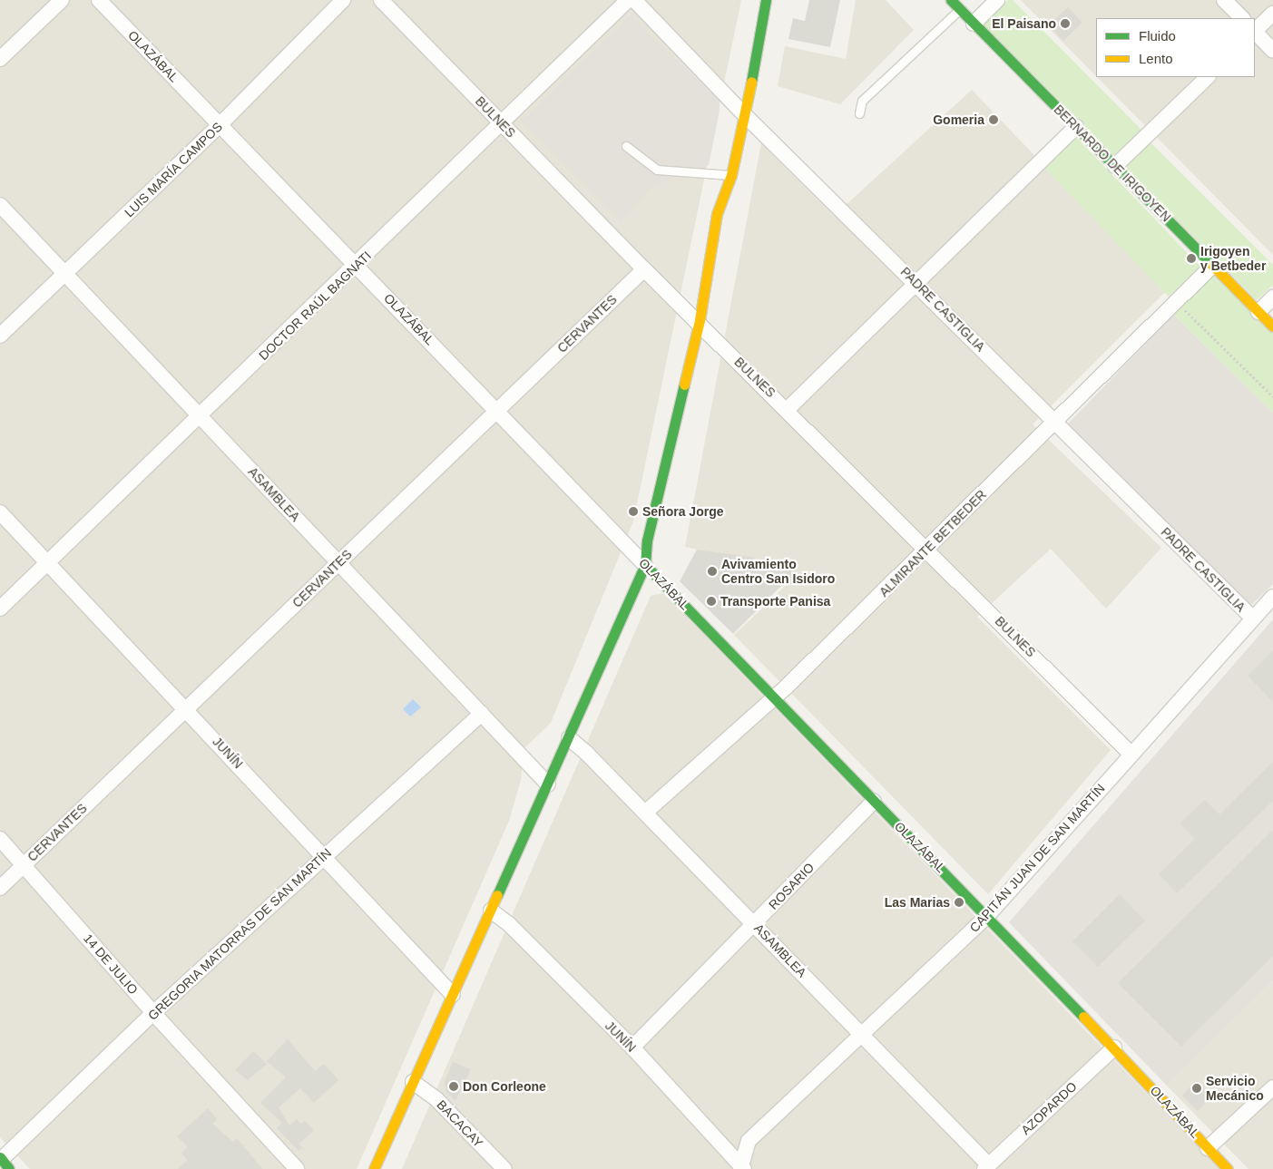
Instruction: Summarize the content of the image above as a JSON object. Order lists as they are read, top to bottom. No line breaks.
{"streets":{"main road":["OLAZÁBAL","BERNARDO DE IRIGOYEN"],"street":["BULNES","LUIS MARÍA CAMPOS","DOCTOR RAÚL BAGNATI","PADRE CASTIGLIA","CERVANTES","ASAMBLEA","ALMIRANTE BETBEDER","JUNÍN","CAPITÁN JUAN DE SAN MARTÍN","ROSARIO","GREGORIA MATORRAS DE SAN MARTÍN","14 DE JULIO","AZOPARDO","BACACAY"]},"crossings":[["OLAZÁBAL","LUIS MARÍA CAMPOS"],["OLAZÁBAL","DOCTOR RAÚL BAGNATI"],["OLAZÁBAL","CERVANTES"],["OLAZÁBAL","ALMIRANTE BETBEDER"],["OLAZÁBAL","CAPITÁN JUAN DE SAN MARTÍN"],["OLAZÁBAL","ROSARIO"],["OLAZÁBAL","AZOPARDO"],["BULNES","DOCTOR RAÚL BAGNATI"],["BULNES","CERVANTES"],["BULNES","ALMIRANTE BETBEDER"],["BULNES","CAPITÁN JUAN DE SAN MARTÍN"],["BERNARDO DE IRIGOYEN","ALMIRANTE BETBEDER"],["LUIS MARÍA CAMPOS","ASAMBLEA"],["DOCTOR RAÚL BAGNATI","ASAMBLEA"],["DOCTOR RAÚL BAGNATI","JUNÍN"],["PADRE CASTIGLIA","ALMIRANTE BETBEDER"],["PADRE CASTIGLIA","CAPITÁN JUAN DE SAN MARTÍN"],["CERVANTES","ASAMBLEA"],["CERVANTES","JUNÍN"],["CERVANTES","14 DE JULIO"],["ASAMBLEA","ALMIRANTE BETBEDER"],["ASAMBLEA","CAPITÁN JUAN DE SAN MARTÍN"],["ASAMBLEA","ROSARIO"],["ASAMBLEA","GREGORIA MATORRAS DE SAN MARTÍN"],["ASAMBLEA","AZOPARDO"],["JUNÍN","CAPITÁN JUAN DE SAN MARTÍN"],["JUNÍN","ROSARIO"],["JUNÍN","GREGORIA MATORRAS DE SAN MARTÍN"],["GREGORIA MATORRAS DE SAN MARTÍN","14 DE JULIO"]],"places":["El Paisano","Gomeria","Irigoyen y Betbeder","Señora Jorge","Avivamiento Centro San Isidoro","Transporte Panisa","Las Marias","Don Corleone","Servicio Mecánico"],"legend":["Fluido","Lento"]}
